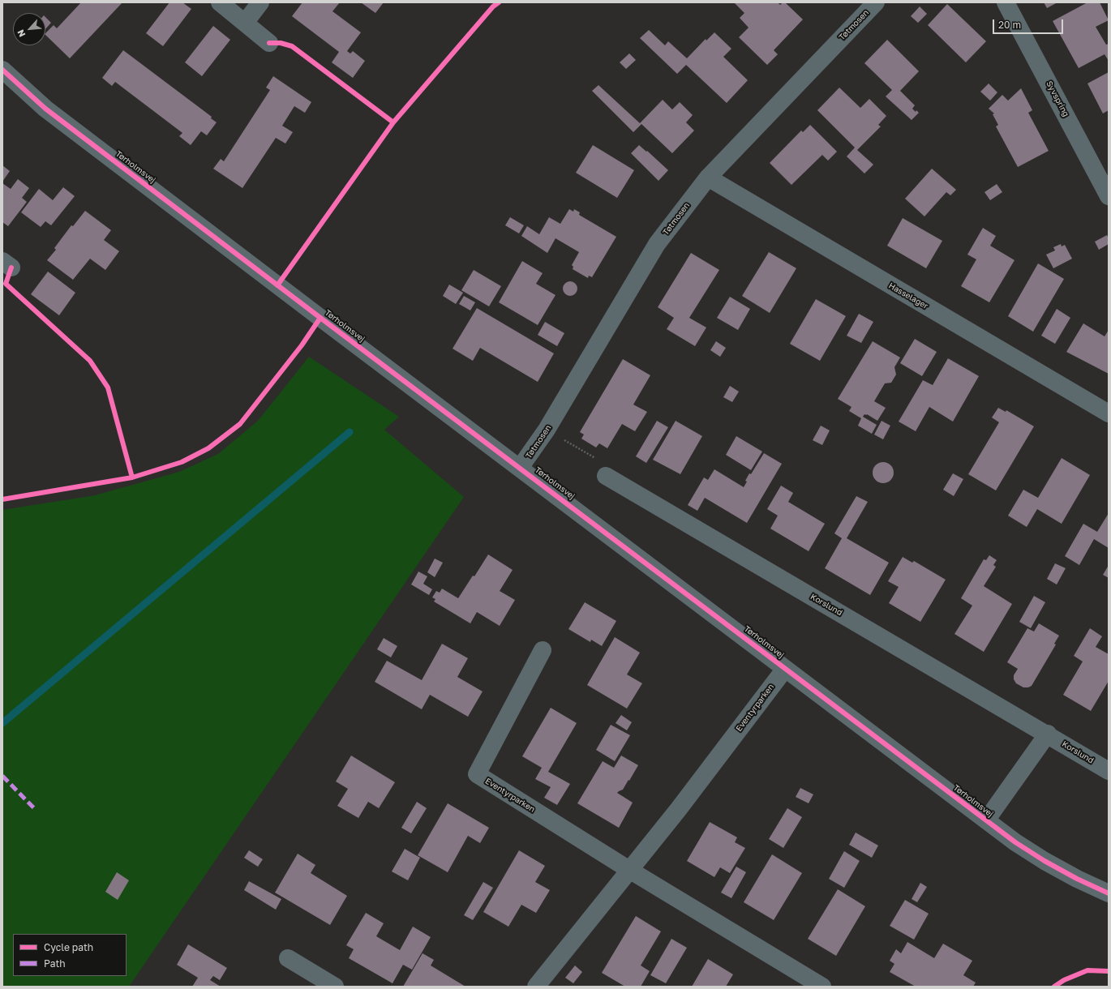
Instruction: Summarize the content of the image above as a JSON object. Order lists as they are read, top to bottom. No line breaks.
{"streets":{"street":["Tøtmosen","Syvspring","Tørholmsvej","Hasselager","Korslund","Eventyrparken"]},"crossings":[["Tøtmosen","Tørholmsvej"],["Tøtmosen","Hasselager"],["Tørholmsvej","Eventyrparken"]],"legend":["Cycle path","Path"],"scale_bar":"20 m","north":"bottom left"}
